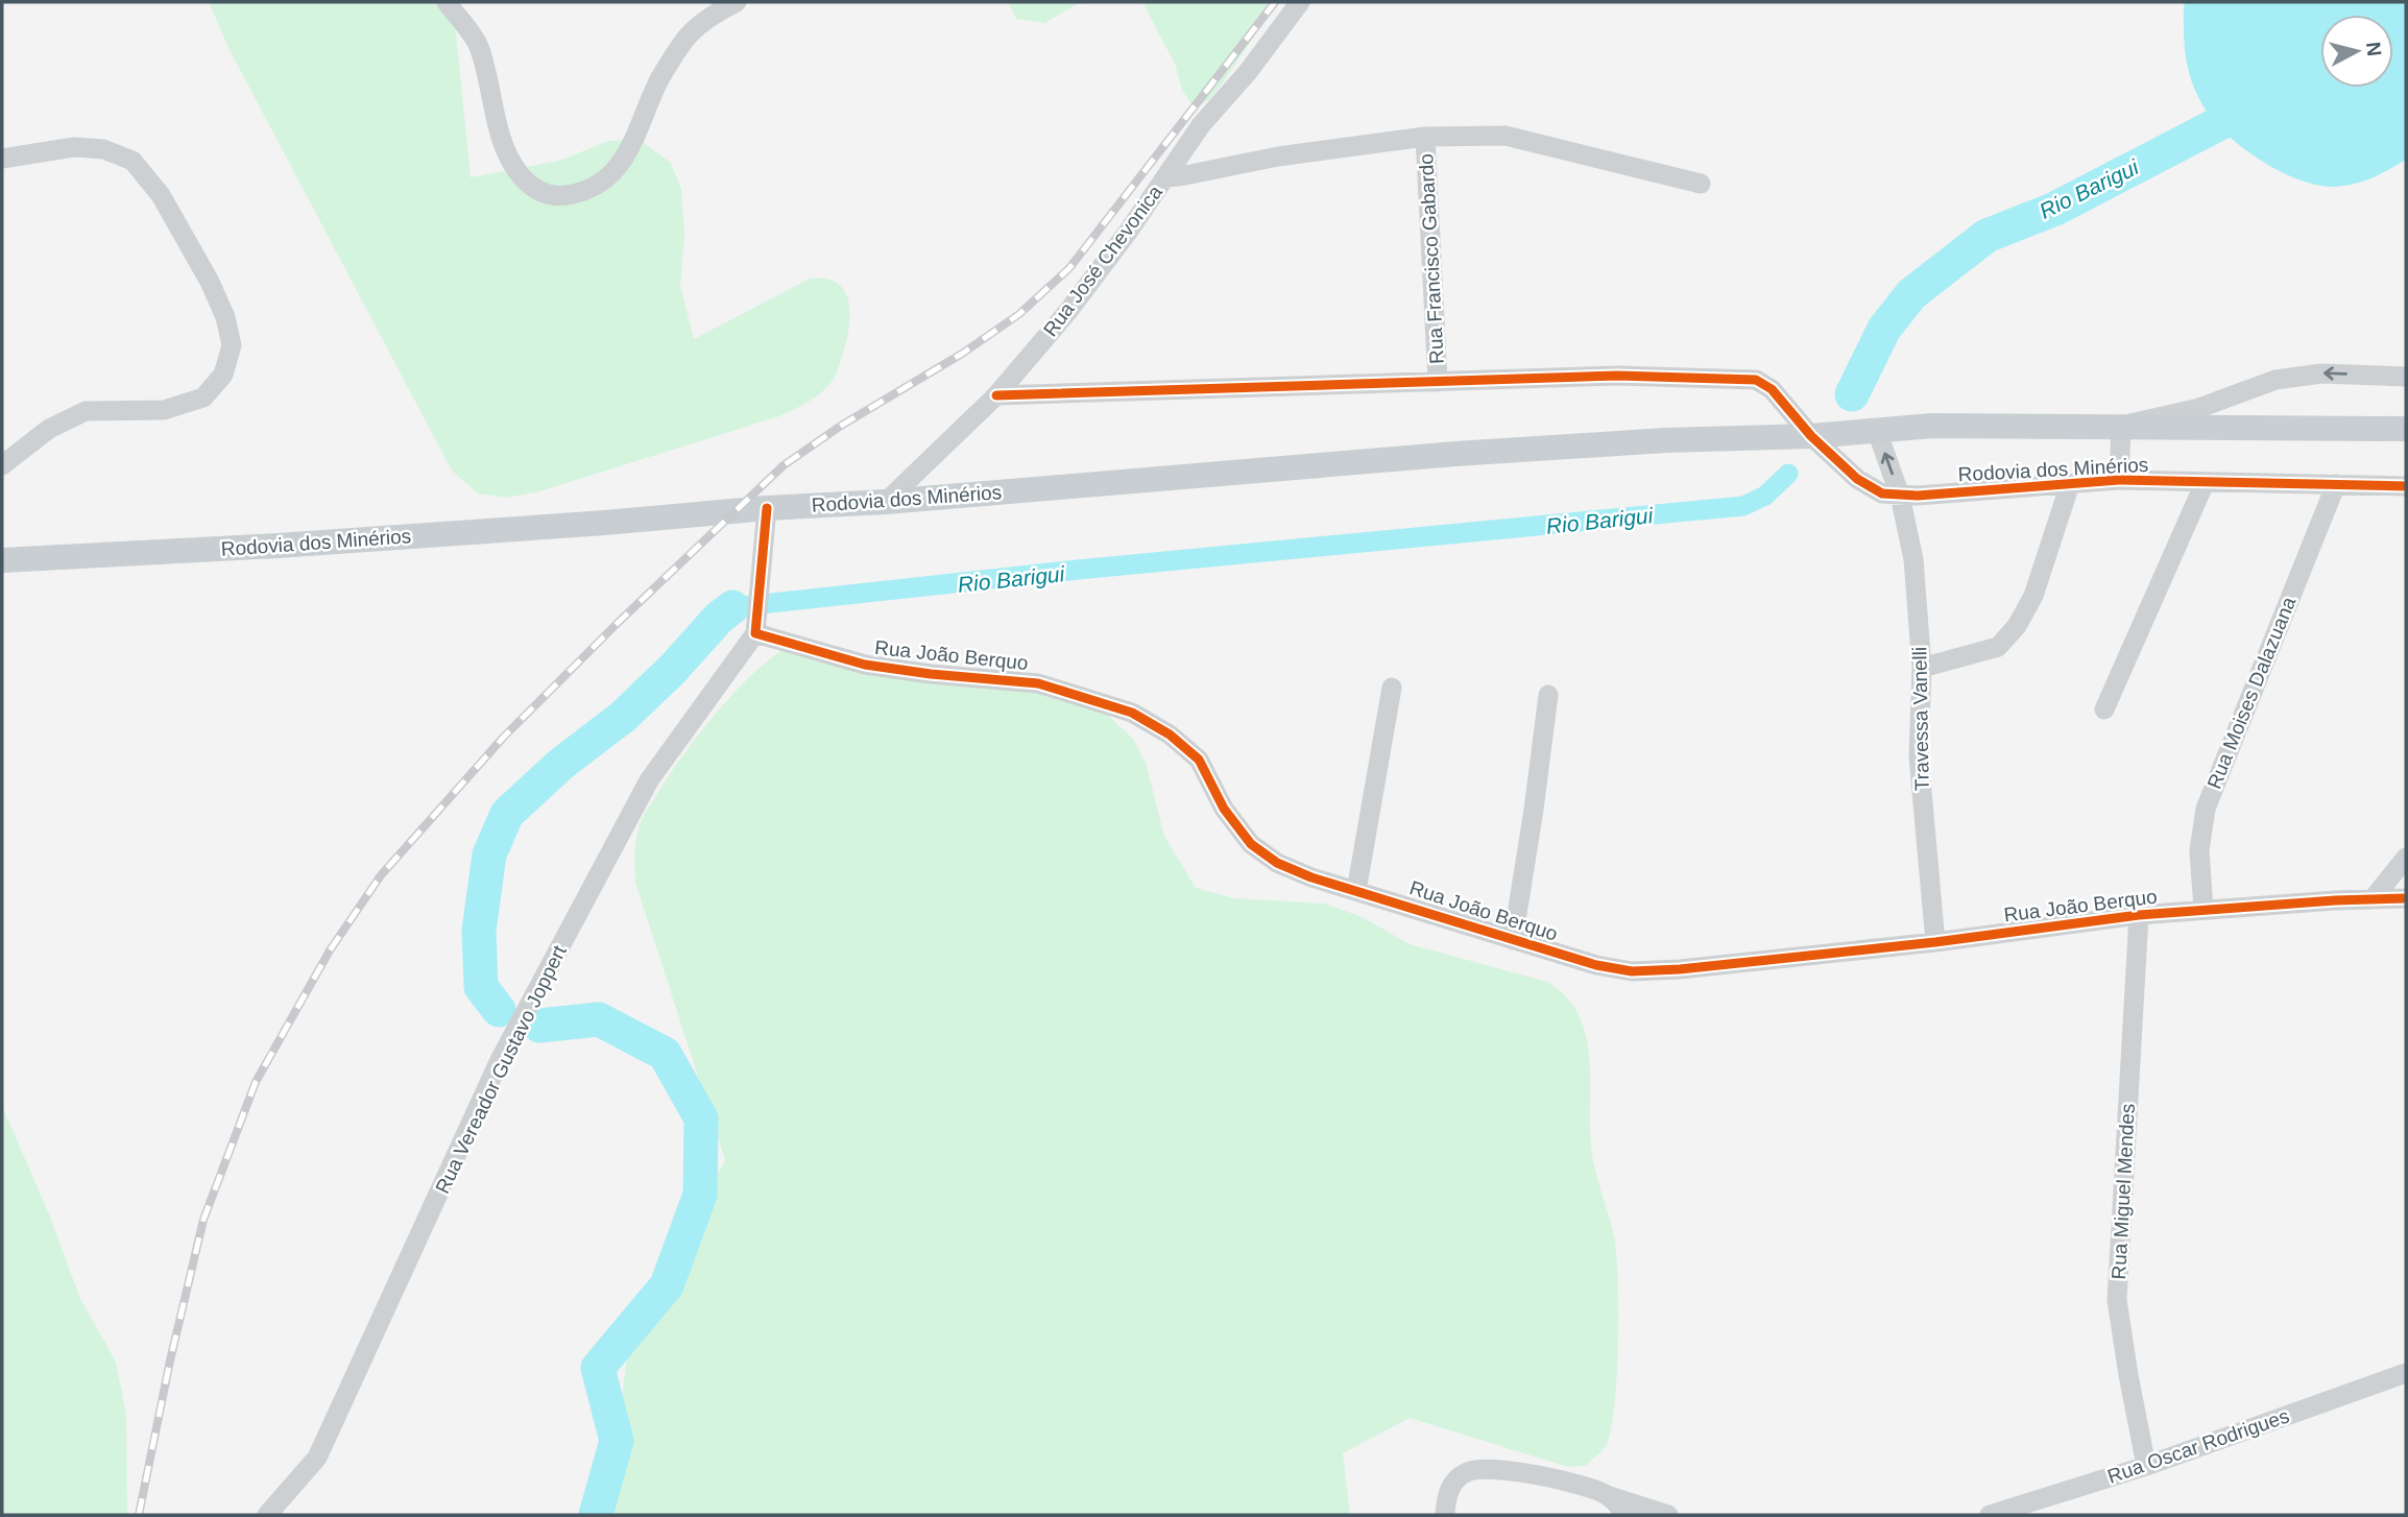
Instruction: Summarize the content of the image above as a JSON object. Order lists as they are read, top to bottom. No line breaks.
{"streets":{"main road":["Rodovia dos Minérios"],"street":["Rua Francisco Gabardo","Rua José Chevonica","Rua João Berquo","Rua Moises Dalazuana","Travessa Vanelli","Rua Vereador Gustavo Joppert","Rua Miguel Mendes","Rua Oscar Rodrigues"]},"crossings":[["Rua José Chevonica","Rodovia dos Minérios"],["Rodovia dos Minérios","Rua Moises Dalazuana"],["Rodovia dos Minérios","Travessa Vanelli"],["Rua João Berquo","Rua Moises Dalazuana"],["Rua João Berquo","Travessa Vanelli"],["Rua João Berquo","Rua Vereador Gustavo Joppert"],["Rua João Berquo","Rua Miguel Mendes"],["Rua Miguel Mendes","Rua Oscar Rodrigues"]],"water":["Rio Barigui"],"north":"right"}
